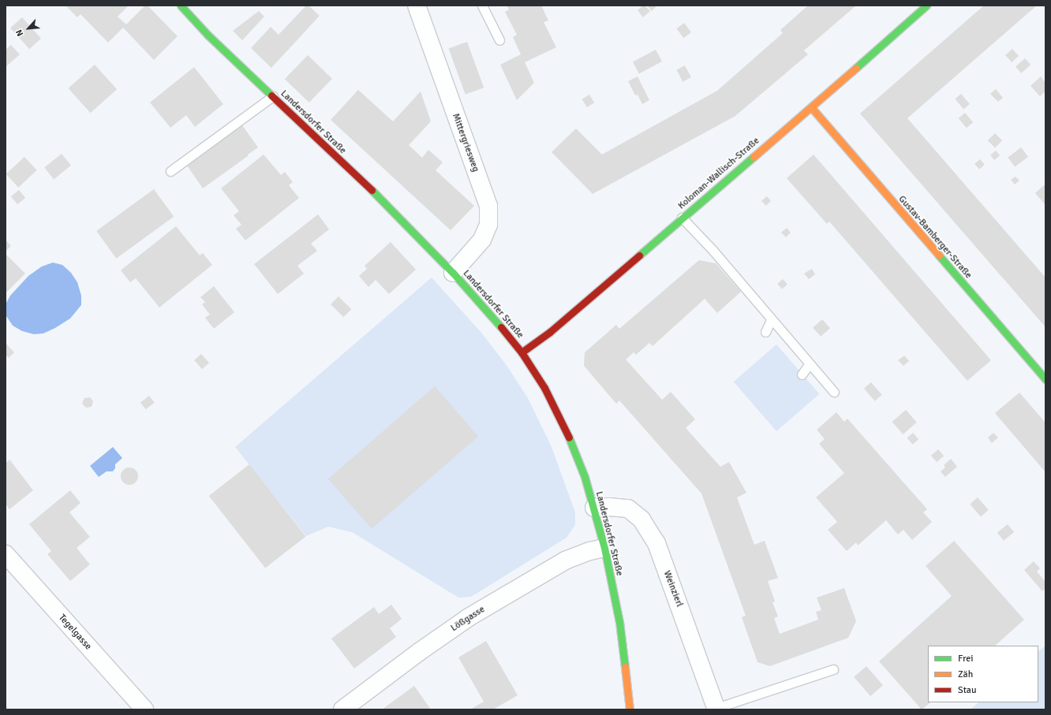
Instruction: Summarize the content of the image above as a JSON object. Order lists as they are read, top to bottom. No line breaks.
{"streets":{"street":["Landersdorfer Straße","Mittergriesweg","Koloman-Wallisch-Straße","Gustav-Bamberger-Straße","Weinzierl","Lößgasse","Tegelgasse"]},"crossings":[["Landersdorfer Straße","Mittergriesweg"],["Landersdorfer Straße","Koloman-Wallisch-Straße"],["Landersdorfer Straße","Weinzierl"],["Landersdorfer Straße","Lößgasse"],["Koloman-Wallisch-Straße","Gustav-Bamberger-Straße"]],"legend":["Frei","Zäh","Stau"],"north":"bottom left"}
